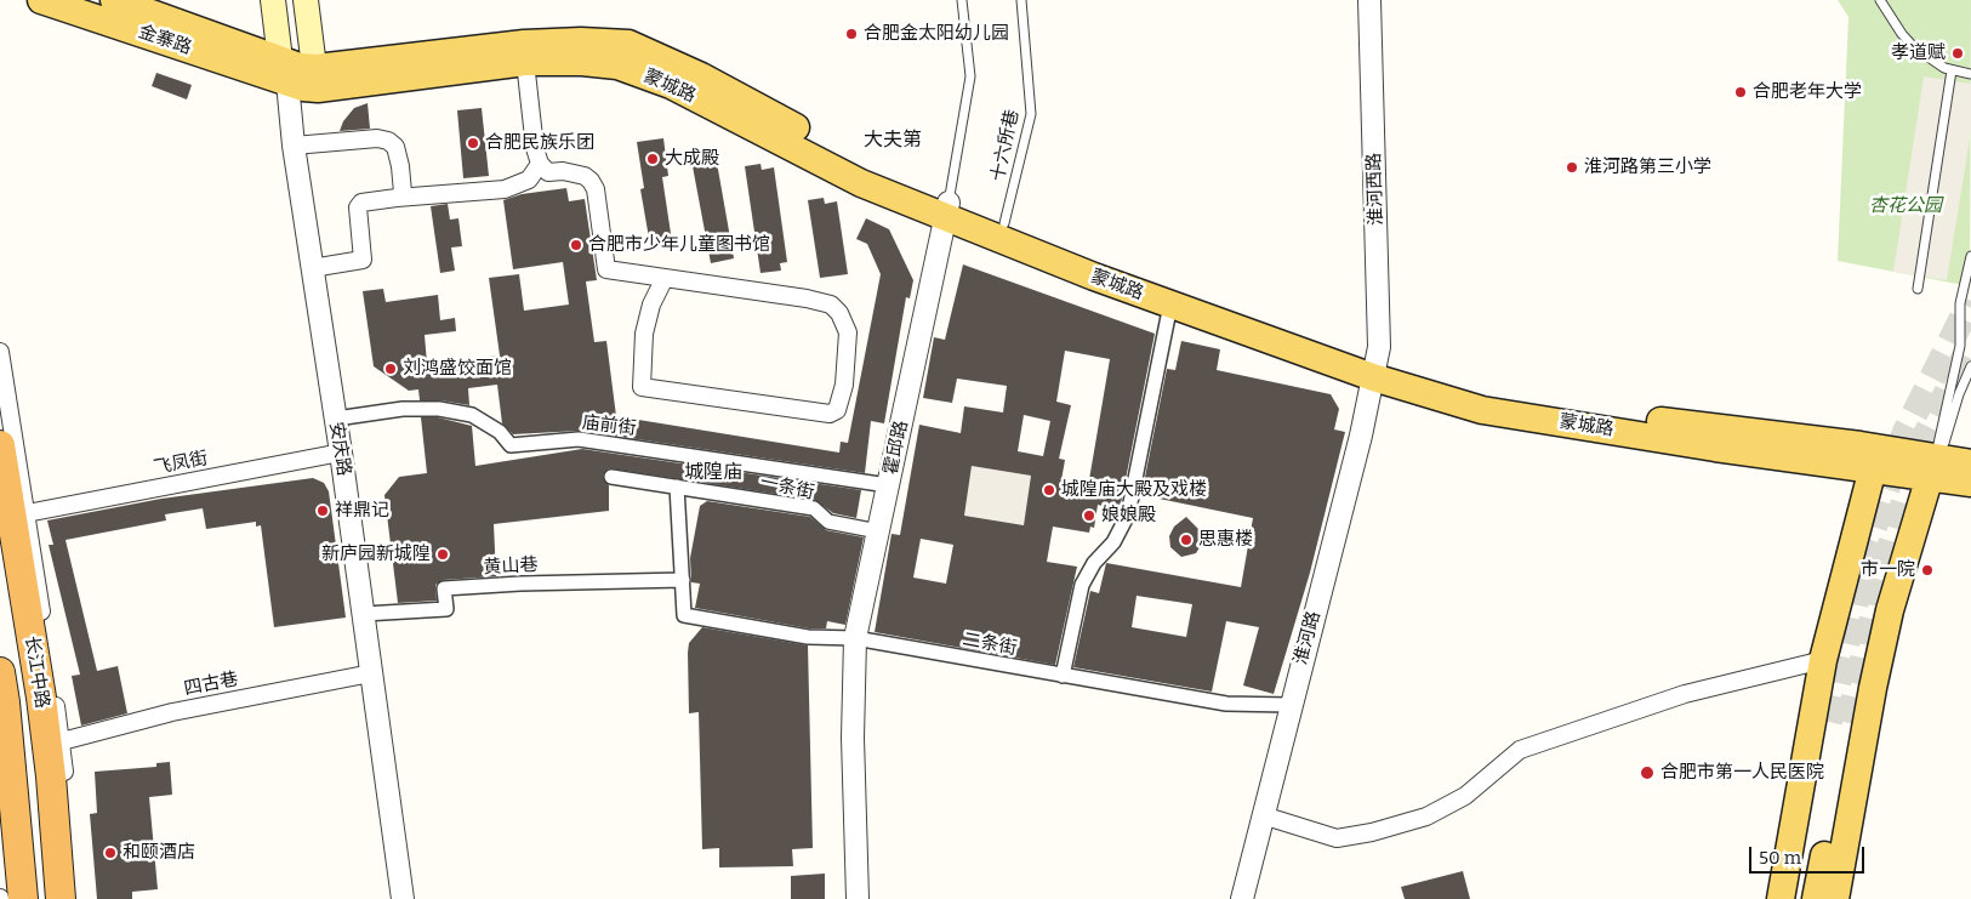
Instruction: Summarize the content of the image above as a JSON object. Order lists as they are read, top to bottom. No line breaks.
{"streets":{"highway":["长江中路"],"main road":["金寨路","蒙城路","安庆路"],"street":["淮河西路","庙前街","霍邱路","飞凤街","一条街","黄山巷","淮河路","二条街","四古巷"],"lane":["十六所巷"]},"crossings":[["金寨路","蒙城路"],["金寨路","安庆路"],["蒙城路","十六所巷"],["蒙城路","淮河西路"],["蒙城路","霍邱路"],["蒙城路","安庆路"],["蒙城路","淮河路"],["淮河西路","淮河路"],["庙前街","霍邱路"],["庙前街","安庆路"],["霍邱路","一条街"],["霍邱路","二条街"],["安庆路","飞凤街"],["安庆路","黄山巷"],["安庆路","四古巷"],["黄山巷","二条街"],["淮河路","二条街"]],"districts":["大夫第","城隍庙"],"parks":["杏花公园"],"places":["合肥金太阳幼儿园","孝道赋","合肥老年大学","合肥民族乐团","大成殿","淮河路第三小学","合肥市少年儿童图书馆","刘鸿盛饺面馆","城隍庙大殿及戏楼","祥鼎记","娘娘殿","思惠楼","新庐园新城隍","市一院","合肥市第一人民医院","和颐酒店"],"scale_bar":"50 m"}
